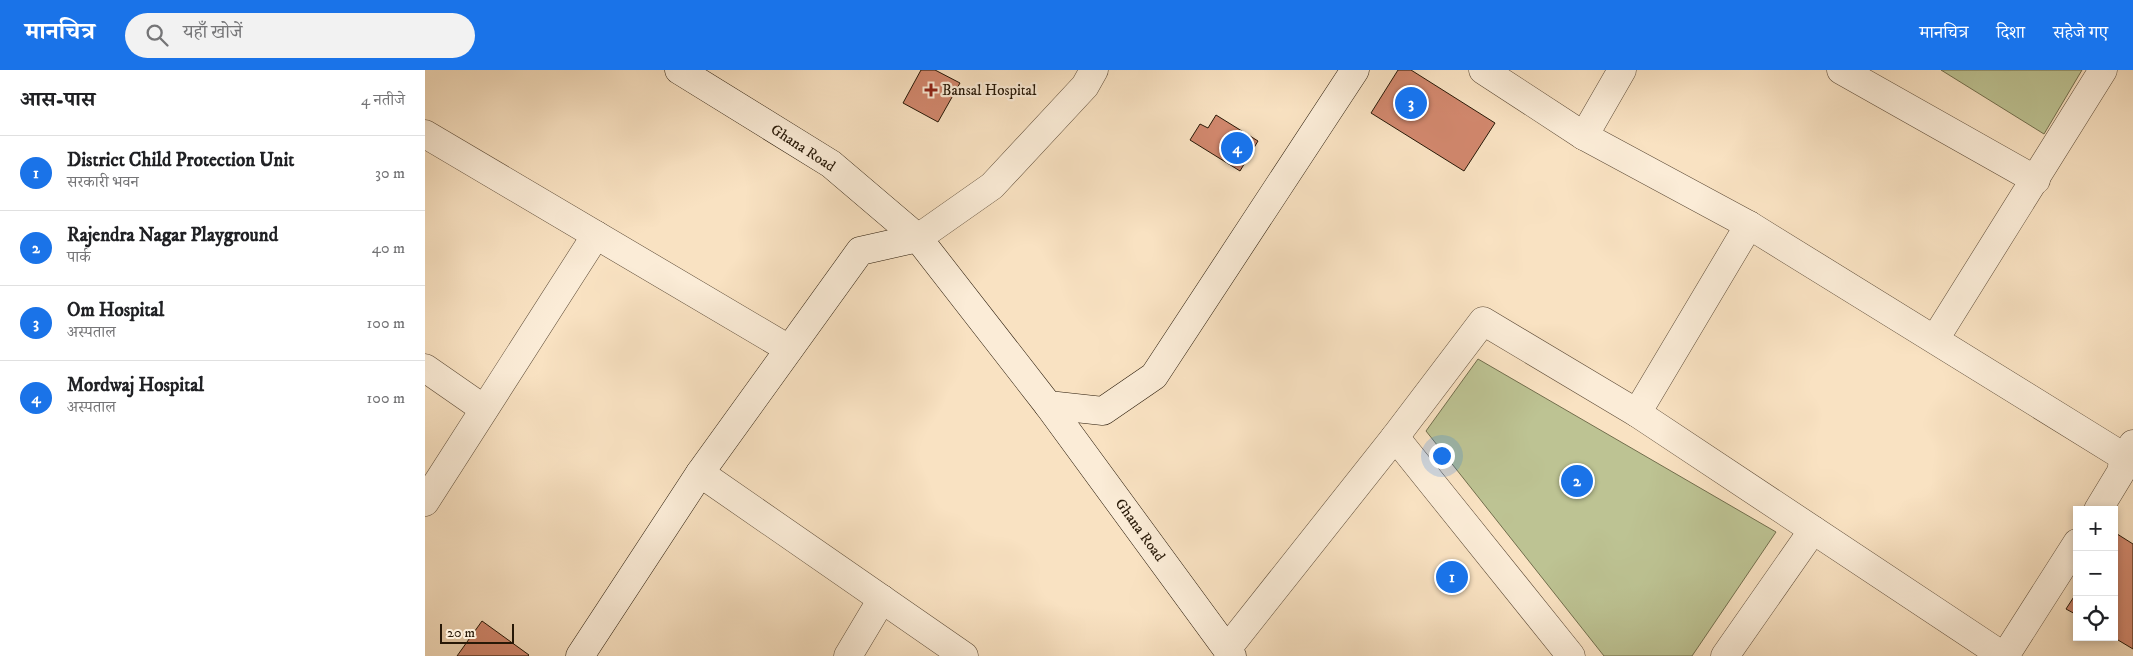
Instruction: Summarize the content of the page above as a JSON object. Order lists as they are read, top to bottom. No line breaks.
{"streets":{"street":["Ghana Road"]},"places":{"health":["Bansal Hospital"]},"scale_bar":"20 m","page":{"header":"मानचित्र","search":"यहाँ खोजें","nav":["मानचित्र","दिशा","सहेजे गए"],"heading":["आस-पास","4 नतीजे"],"pins":["3","4","2","1"],"list":[{"mark":"1","name":"District Child Protection Unit","note":"सरकारी भवन","value":"30 m"},{"mark":"2","name":"Rajendra Nagar Playground","note":"पार्क","value":"40 m"},{"mark":"3","name":"Om Hospital","note":"अस्पताल","value":"100 m"},{"mark":"4","name":"Mordwaj Hospital","note":"अस्पताल","value":"100 m"}],"map_buttons":["+","−"],"scale":"20 m"}}
